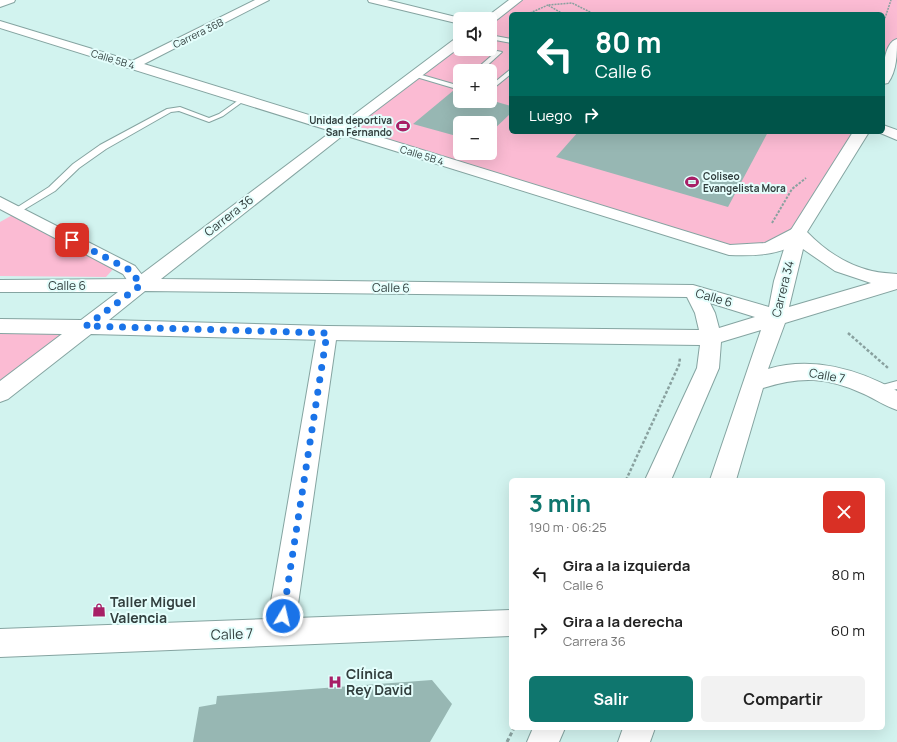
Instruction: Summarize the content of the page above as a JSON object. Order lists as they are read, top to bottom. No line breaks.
{"streets":{"main road":["Carrera 36","Calle 6","Carrera 34","Calle 7"],"street":["Carrera 36B","Calle 5B 4"]},"crossings":[["Carrera 36B","Calle 5B 4"],["Calle 5B 4","Carrera 36"],["Calle 5B 4","Carrera 34"],["Carrera 36","Calle 6"],["Calle 6","Carrera 34"],["Carrera 34","Calle 7"]],"places":{"sports":["Unidad deportiva San Fernando","Coliseo Evangelista Mora"],"shop":["Taller Miguel Valencia"],"hospital":["Clínica Rey David"]},"page":{"map_buttons":["+","−"],"turn":["80 m","Calle 6"],"then":"Luego","heading":["3 min","190 m · 06:25"],"list":[{"name":"Gira a la izquierda","note":"Calle 6","value":"80 m"},{"name":"Gira a la derecha","note":"Carrera 36","value":"60 m"}],"buttons":["Salir","Compartir"]}}
